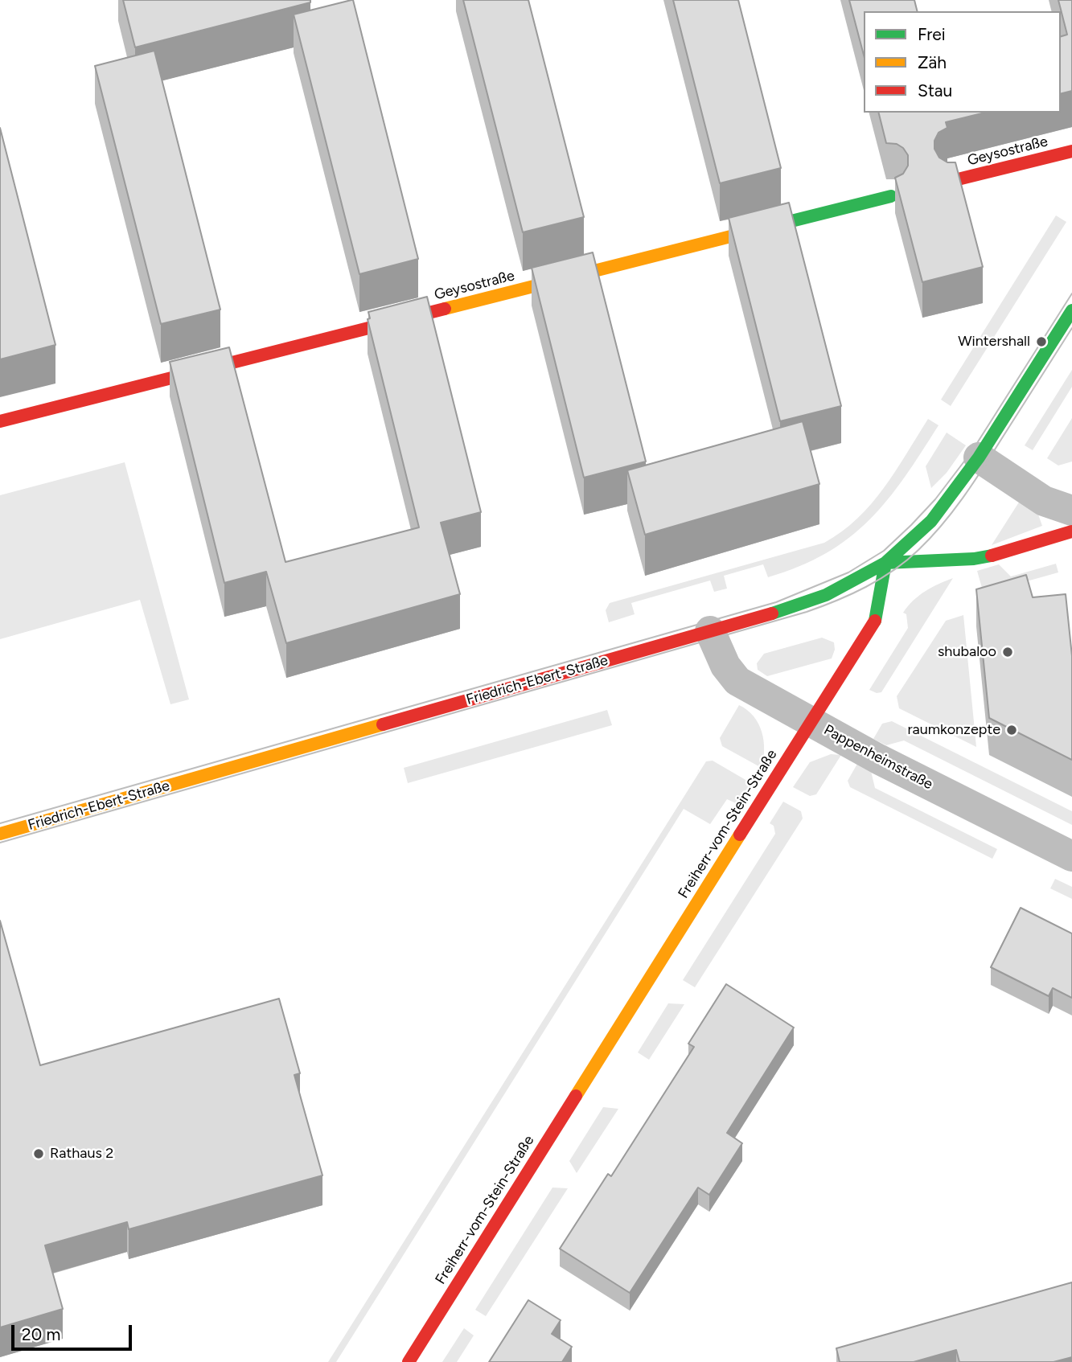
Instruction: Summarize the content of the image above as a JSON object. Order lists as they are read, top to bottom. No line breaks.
{"streets":{"street":["Geysostraße","Friedrich-Ebert-Straße","Pappenheimstraße","Freiherr-vom-Stein-Straße"]},"crossings":[["Friedrich-Ebert-Straße","Pappenheimstraße"],["Friedrich-Ebert-Straße","Freiherr-vom-Stein-Straße"],["Pappenheimstraße","Freiherr-vom-Stein-Straße"]],"places":["Wintershall","shubaloo","raumkonzepte","Rathaus 2"],"legend":["Frei","Zäh","Stau"],"scale_bar":"20 m"}
